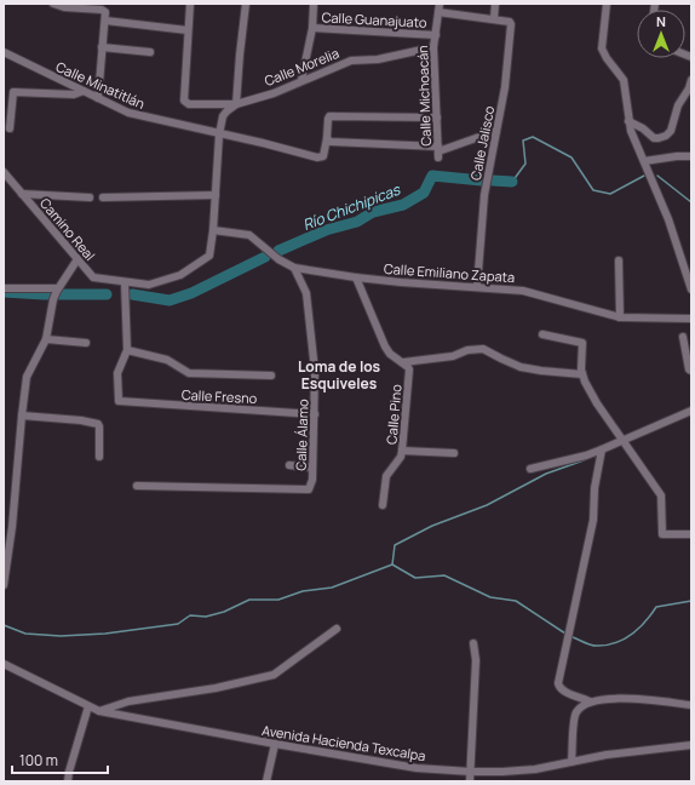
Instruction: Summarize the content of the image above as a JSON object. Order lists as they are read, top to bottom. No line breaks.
{"streets":{"street":["Calle Guanajuato","Calle Morelia","Calle Minatitlán","Calle Michoacán","Calle Jalisco","Camino Real","Calle Emiliano Zapata","Calle Fresno","Calle Pino","Calle Álamo","Avenida Hacienda Texcalpa"]},"crossings":[["Calle Guanajuato","Calle Morelia"],["Calle Guanajuato","Calle Michoacán"],["Calle Morelia","Calle Michoacán"],["Calle Minatitlán","Camino Real"],["Calle Michoacán","Calle Jalisco"],["Calle Jalisco","Calle Emiliano Zapata"],["Camino Real","Calle Emiliano Zapata"],["Calle Emiliano Zapata","Calle Álamo"],["Calle Fresno","Calle Álamo"]],"districts":["Loma de los Esquiveles"],"water":["Río Chichipicas"],"scale_bar":"100 m","north":"top"}
